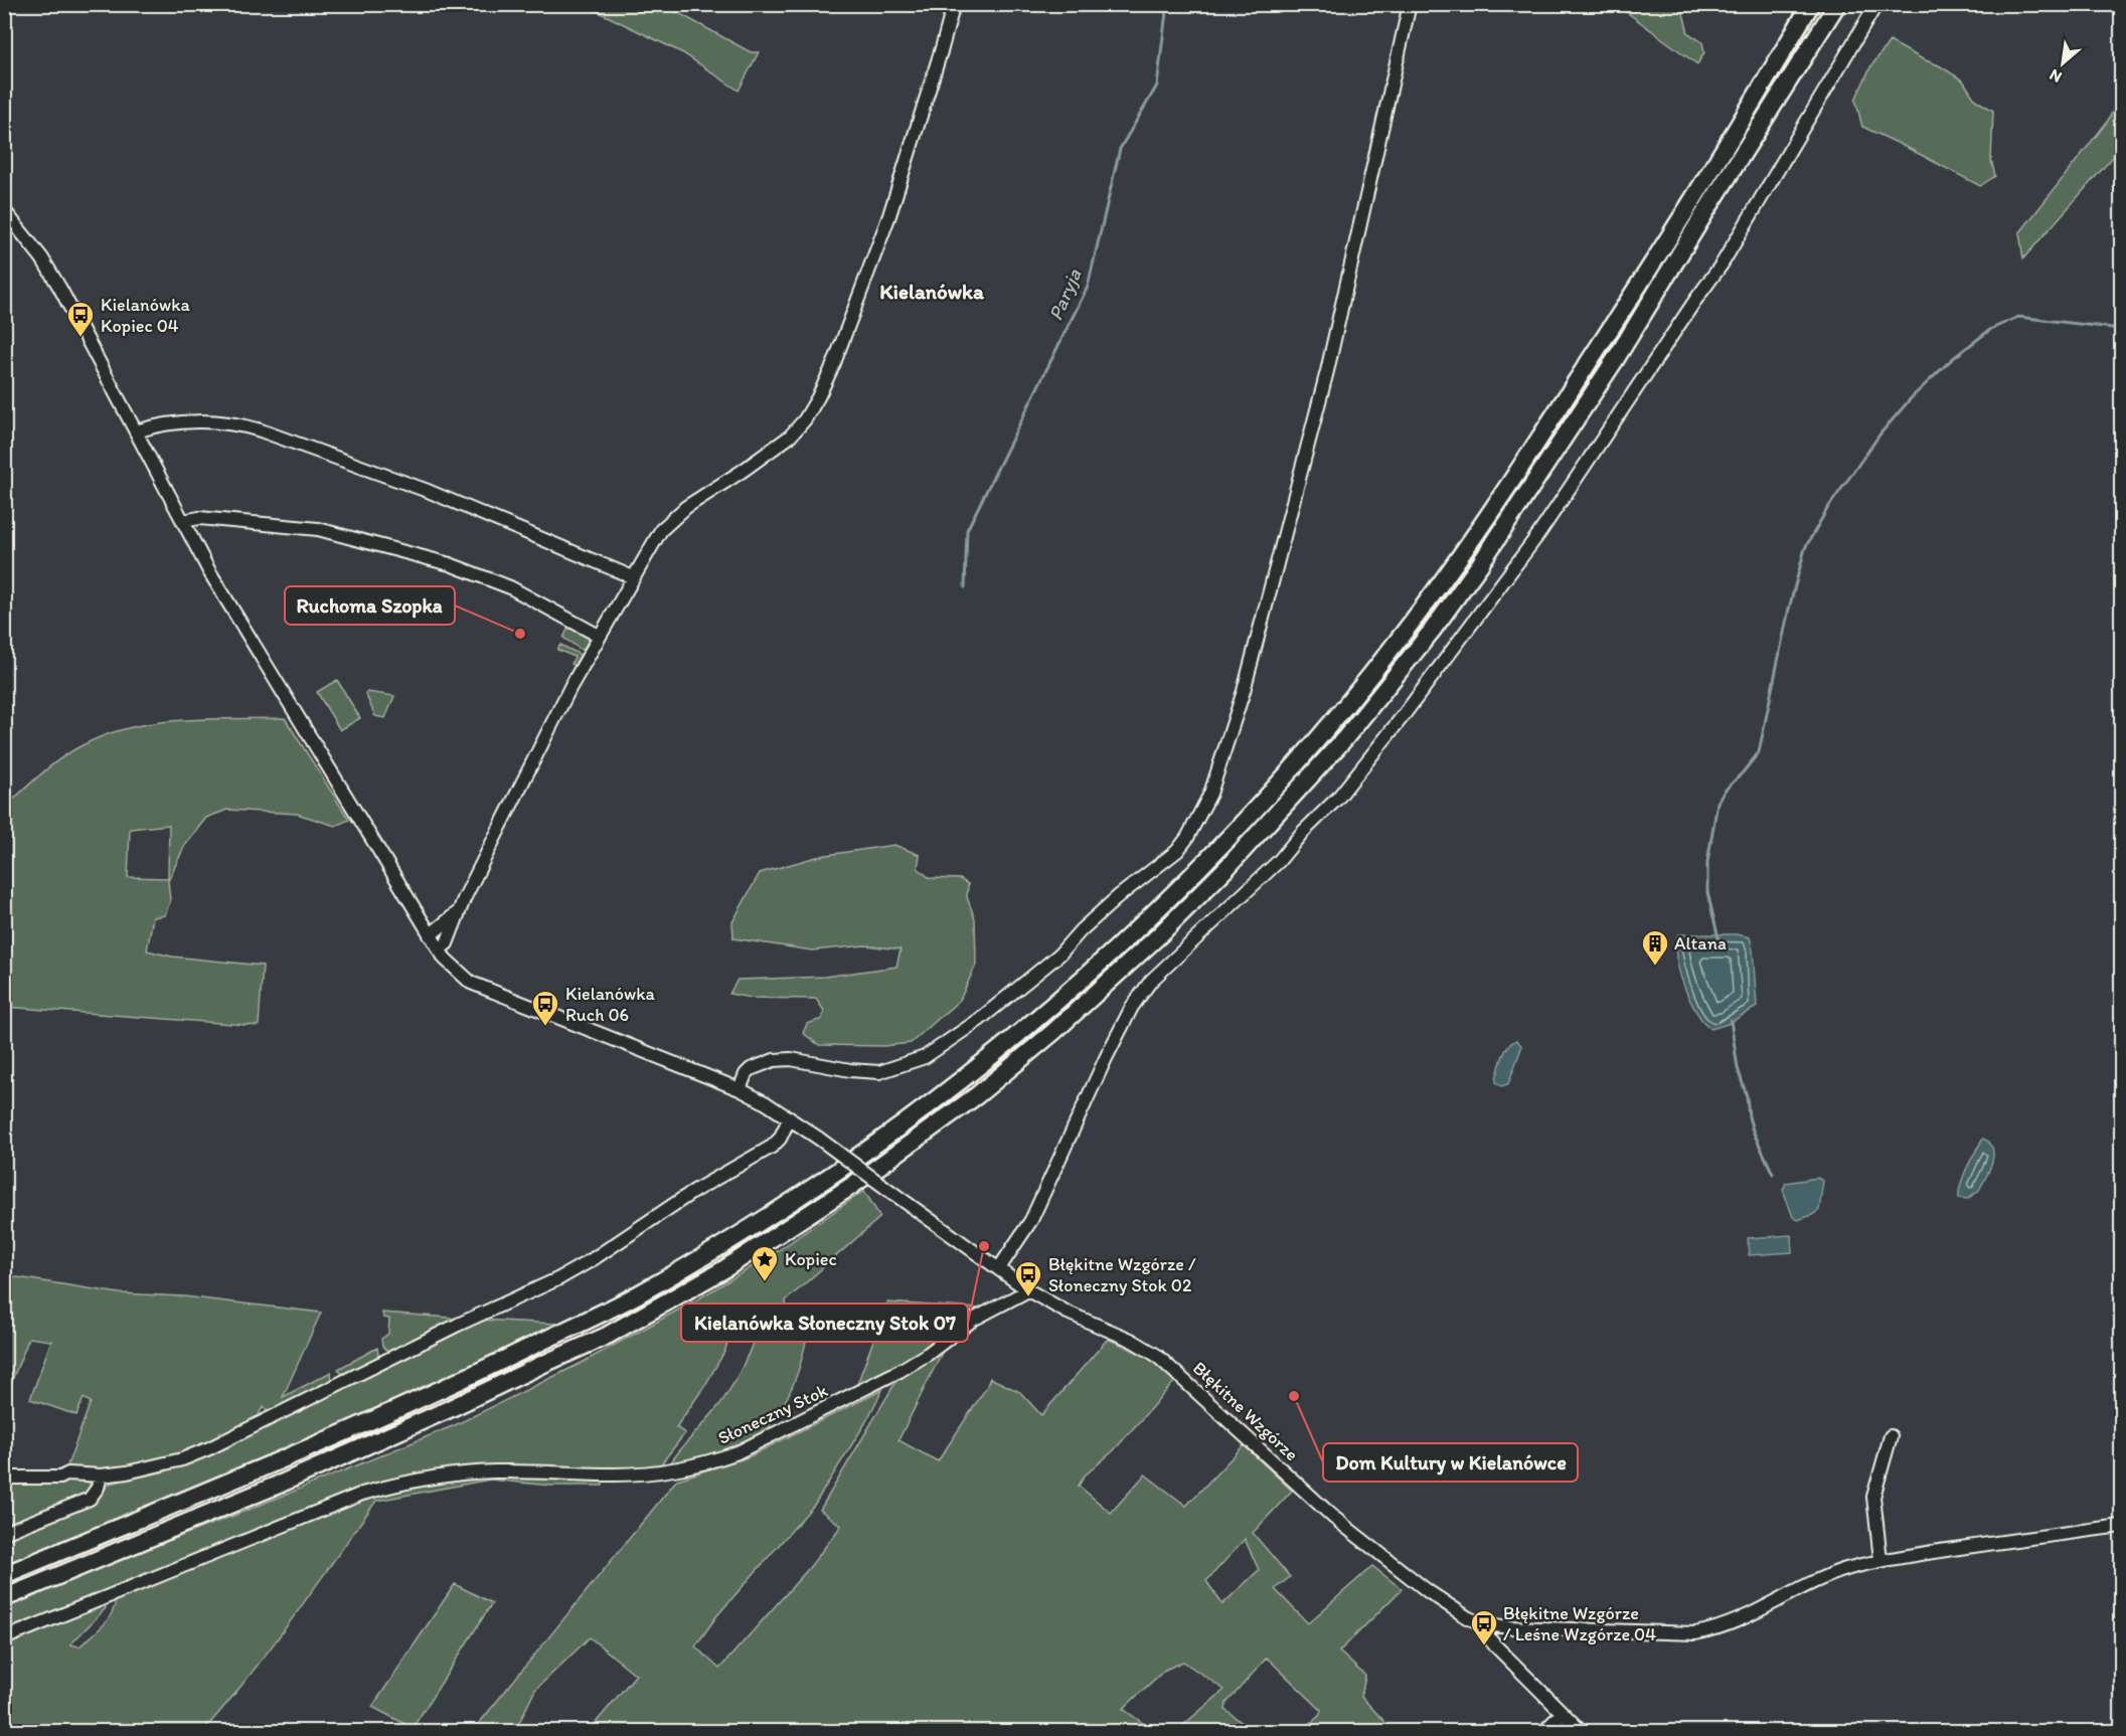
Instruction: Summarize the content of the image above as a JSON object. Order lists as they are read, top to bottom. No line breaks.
{"streets":{"street":["Błękitne Wzgórze","Słoneczny Stok"]},"crossings":[["Błękitne Wzgórze","Słoneczny Stok"]],"districts":["Kielanówka"],"water":["Paryja"],"places":{"bus stop":["Kielanówka Kopiec 04","Kielanówka Ruch 06","Błękitne Wzgórze / Słoneczny Stok 02","Błękitne Wzgórze / Leśne Wzgórze 04"],"other":["Ruchoma Szopka","Kielanówka Słoneczny Stok 07","Dom Kultury w Kielanówce"],"building":["Altana"],"place":["Kopiec"]},"north":"bottom left"}
